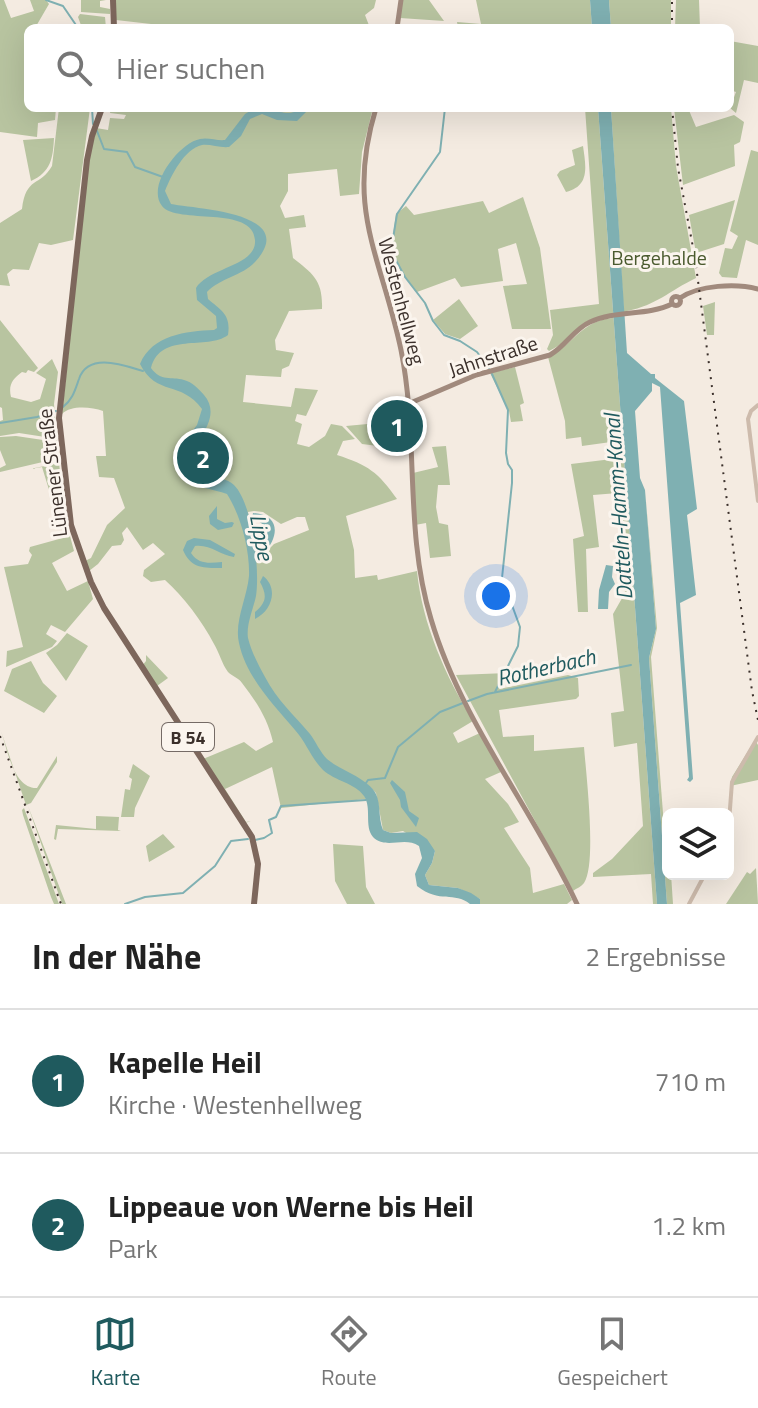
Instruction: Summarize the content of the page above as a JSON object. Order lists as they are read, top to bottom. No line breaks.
{"streets":{"main road":["Westenhellweg","Jahnstraße","Lünener Straße","B 54"]},"crossings":[["Westenhellweg","Jahnstraße"]],"water":["Datteln-Hamm-Kanal","Lippe","Rotherbach"],"parks":["Bergehalde"],"page":{"search":"Hier suchen","pins":["1","2"],"heading":["In der Nähe","2 Ergebnisse"],"list":[{"mark":"1","name":"Kapelle Heil","note":"Kirche · Westenhellweg","value":"710 m"},{"mark":"2","name":"Lippeaue von Werne bis Heil","note":"Park","value":"1.2 km"}],"nav":["Karte","Route","Gespeichert"]}}
